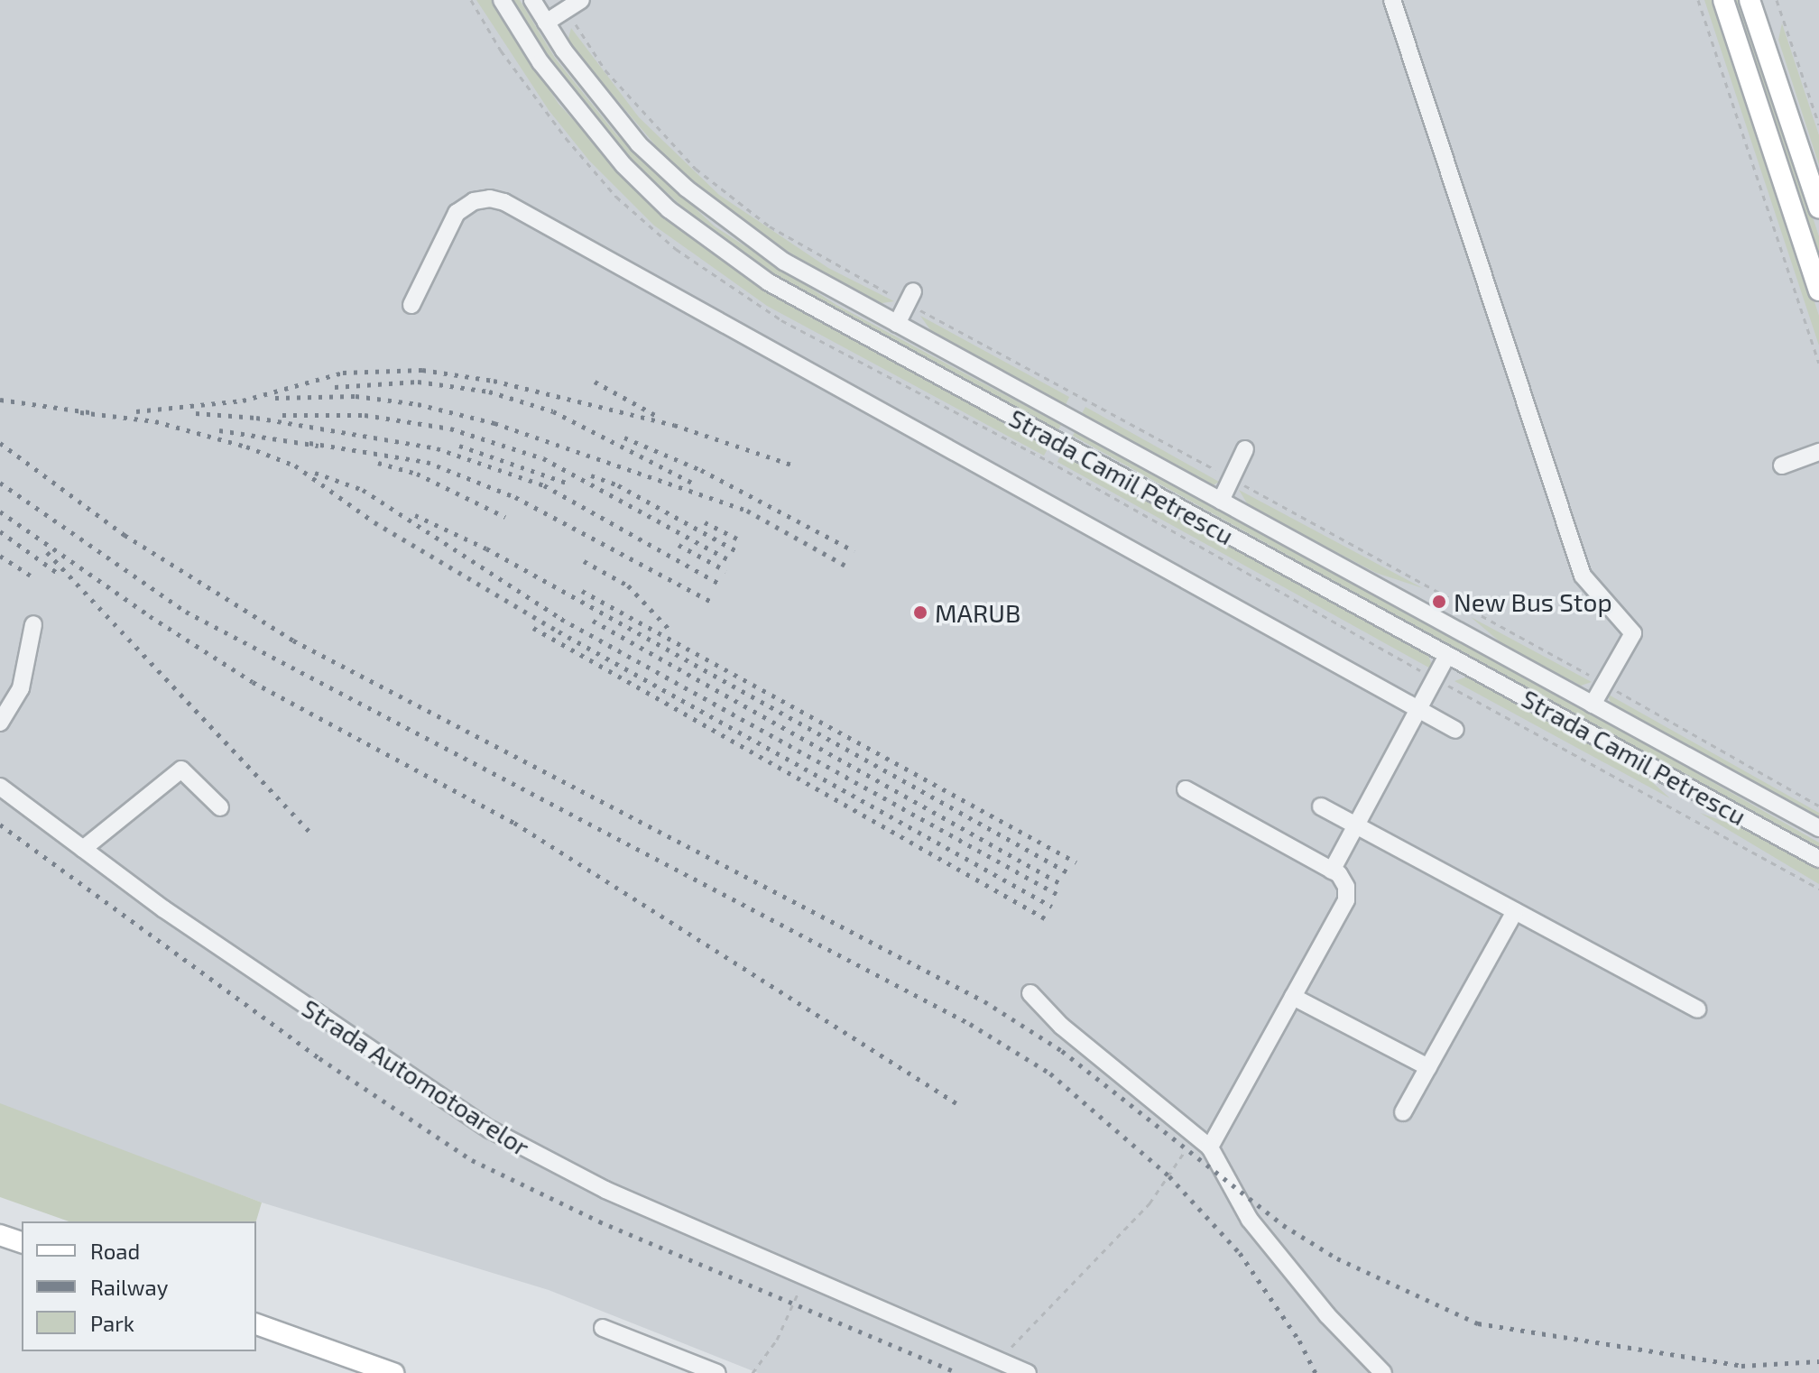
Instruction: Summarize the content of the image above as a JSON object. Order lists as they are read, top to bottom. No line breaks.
{"streets":{"street":["Strada Camil Petrescu","Strada Automotoarelor"]},"places":["New Bus Stop","MARUB"],"legend":["Road","Railway","Park"]}
